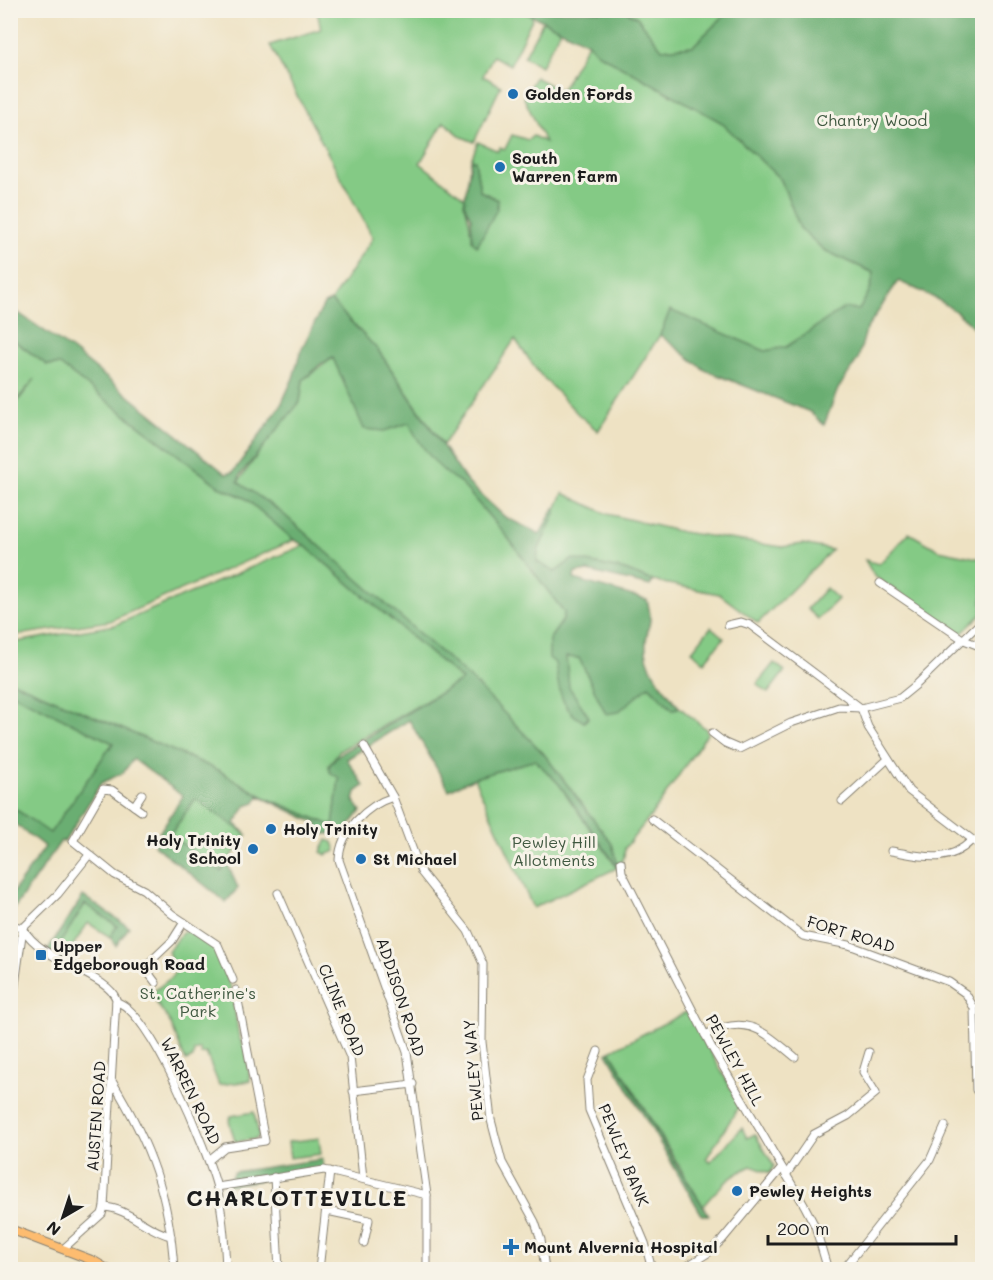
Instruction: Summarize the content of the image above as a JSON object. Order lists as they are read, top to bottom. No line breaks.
{"streets":{"street":["FORT ROAD","ADDISON ROAD","CLINE ROAD","PEWLEY HILL","PEWLEY WAY","WARREN ROAD","AUSTEN ROAD","PEWLEY BANK"]},"crossings":[["ADDISON ROAD","PEWLEY WAY"],["WARREN ROAD","AUSTEN ROAD"]],"districts":["CHARLOTTEVILLE"],"parks":["Chantry Wood","Pewley Hill Allotments","St. Catherine's Park"],"places":{"other":["Golden Fords","South Warren Farm","Holy Trinity","Holy Trinity School","St Michael","Pewley Heights"],"transit":["Upper Edgeborough Road"],"health":["Mount Alvernia Hospital"]},"scale_bar":"200 m","north":"bottom left"}
